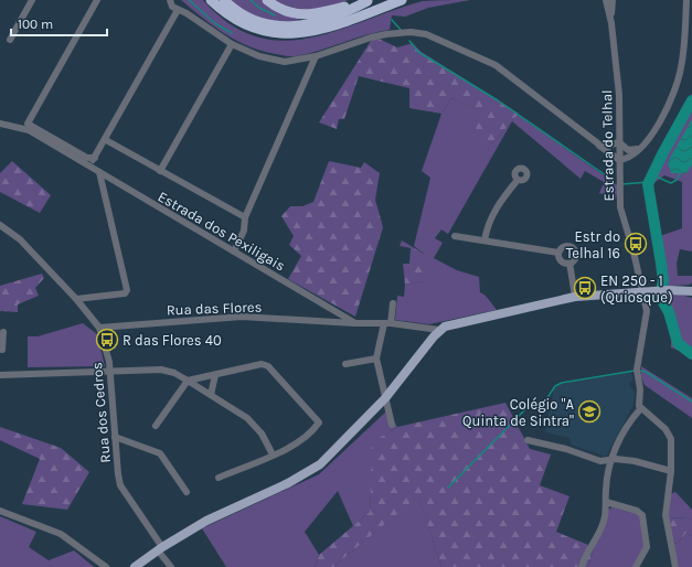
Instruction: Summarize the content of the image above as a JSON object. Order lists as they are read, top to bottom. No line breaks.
{"streets":{"street":["Estrada do Telhal","Estrada dos Pexiligais","Rua das Flores","Rua dos Cedros"]},"crossings":[["Estrada dos Pexiligais","Rua das Flores"],["Rua das Flores","Rua dos Cedros"]],"places":{"bus stop":["Estr do Telhal 16","EN 250 - 1 (Quiosque)","R das Flores 40"],"school or university":["Colégio \"A Quinta de Sintra\""]},"scale_bar":"100 m"}
